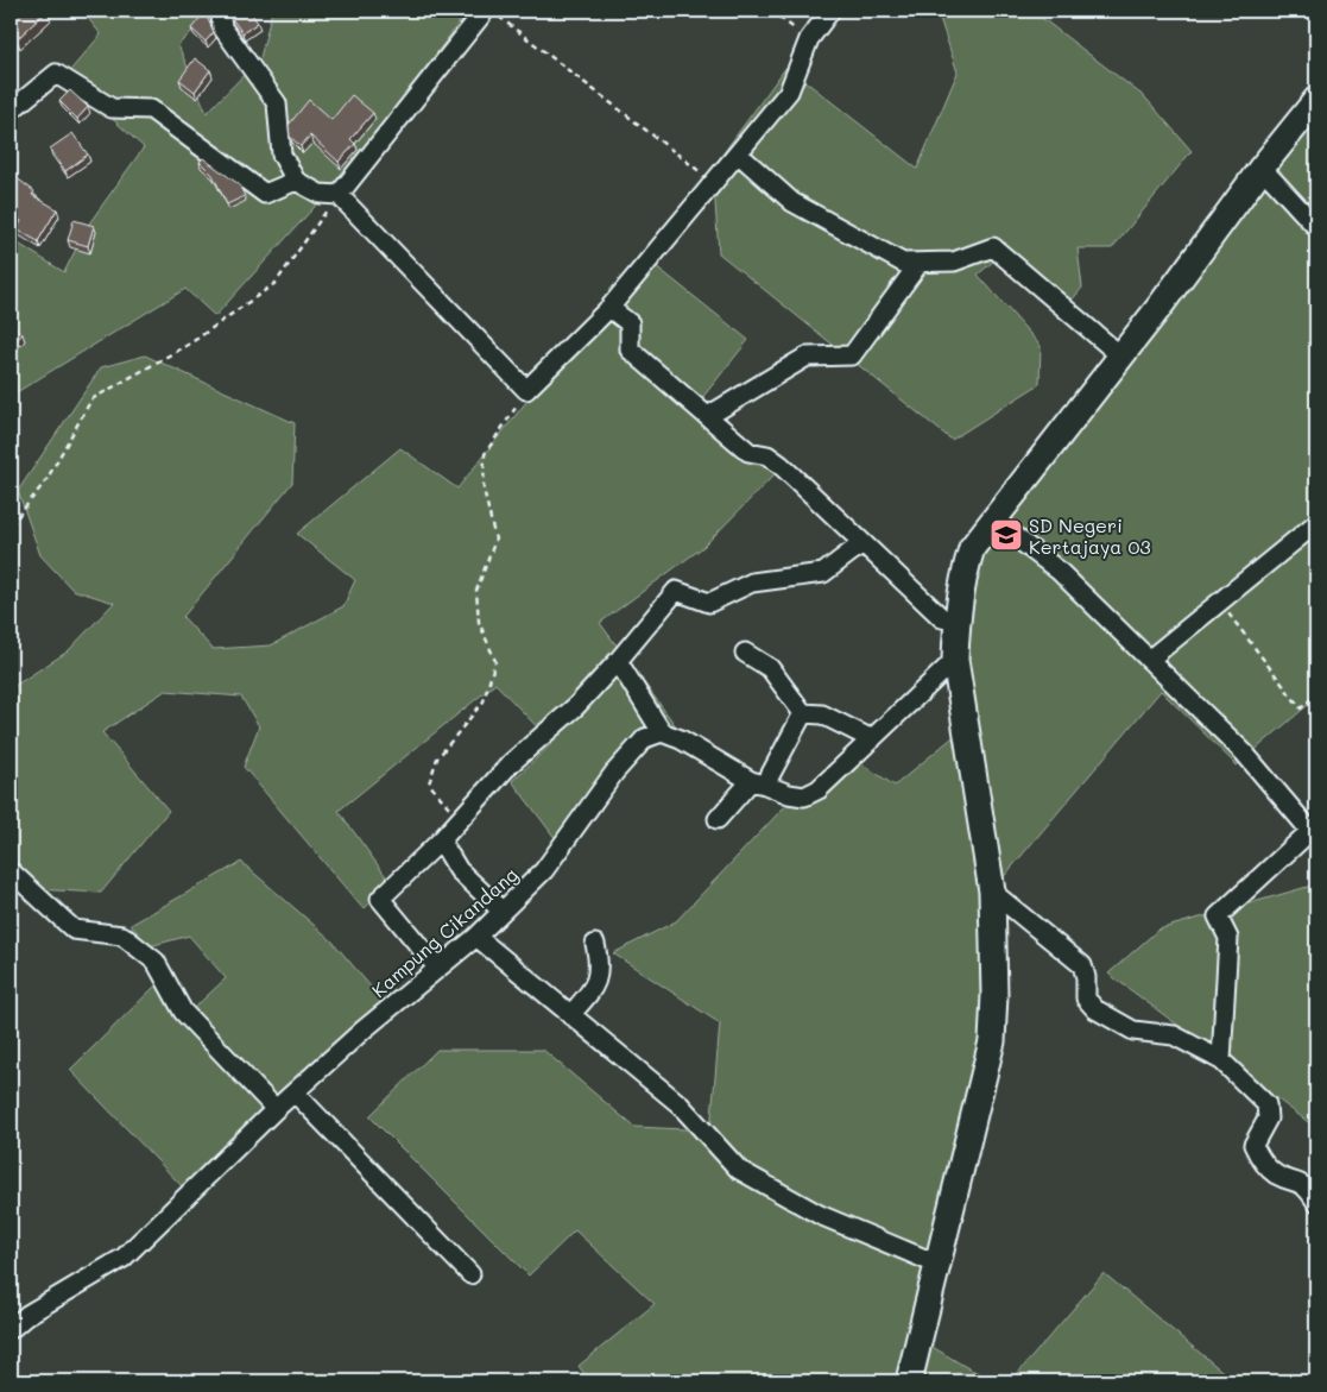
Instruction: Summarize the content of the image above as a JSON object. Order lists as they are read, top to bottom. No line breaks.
{"streets":{"street":["Kampung Cikandang"]},"places":{"school or university":["SD Negeri Kertajaya 03"]}}
